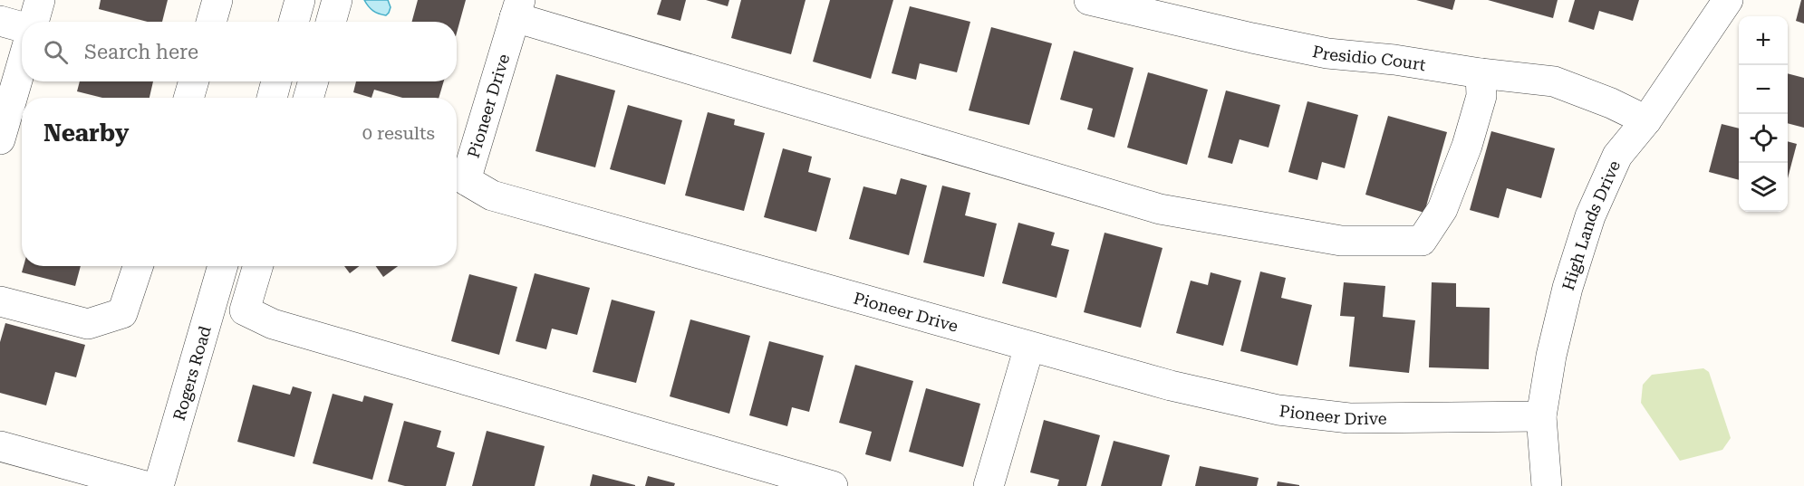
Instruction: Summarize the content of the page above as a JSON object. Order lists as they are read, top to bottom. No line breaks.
{"streets":{"street":["Presidio Court","Pioneer Drive","High Lands Drive","Rogers Road"]},"crossings":[["Presidio Court","High Lands Drive"],["Pioneer Drive","High Lands Drive"]],"page":{"map_buttons":["+","−"],"search":"Search here","heading":["Nearby","0 results"]}}
